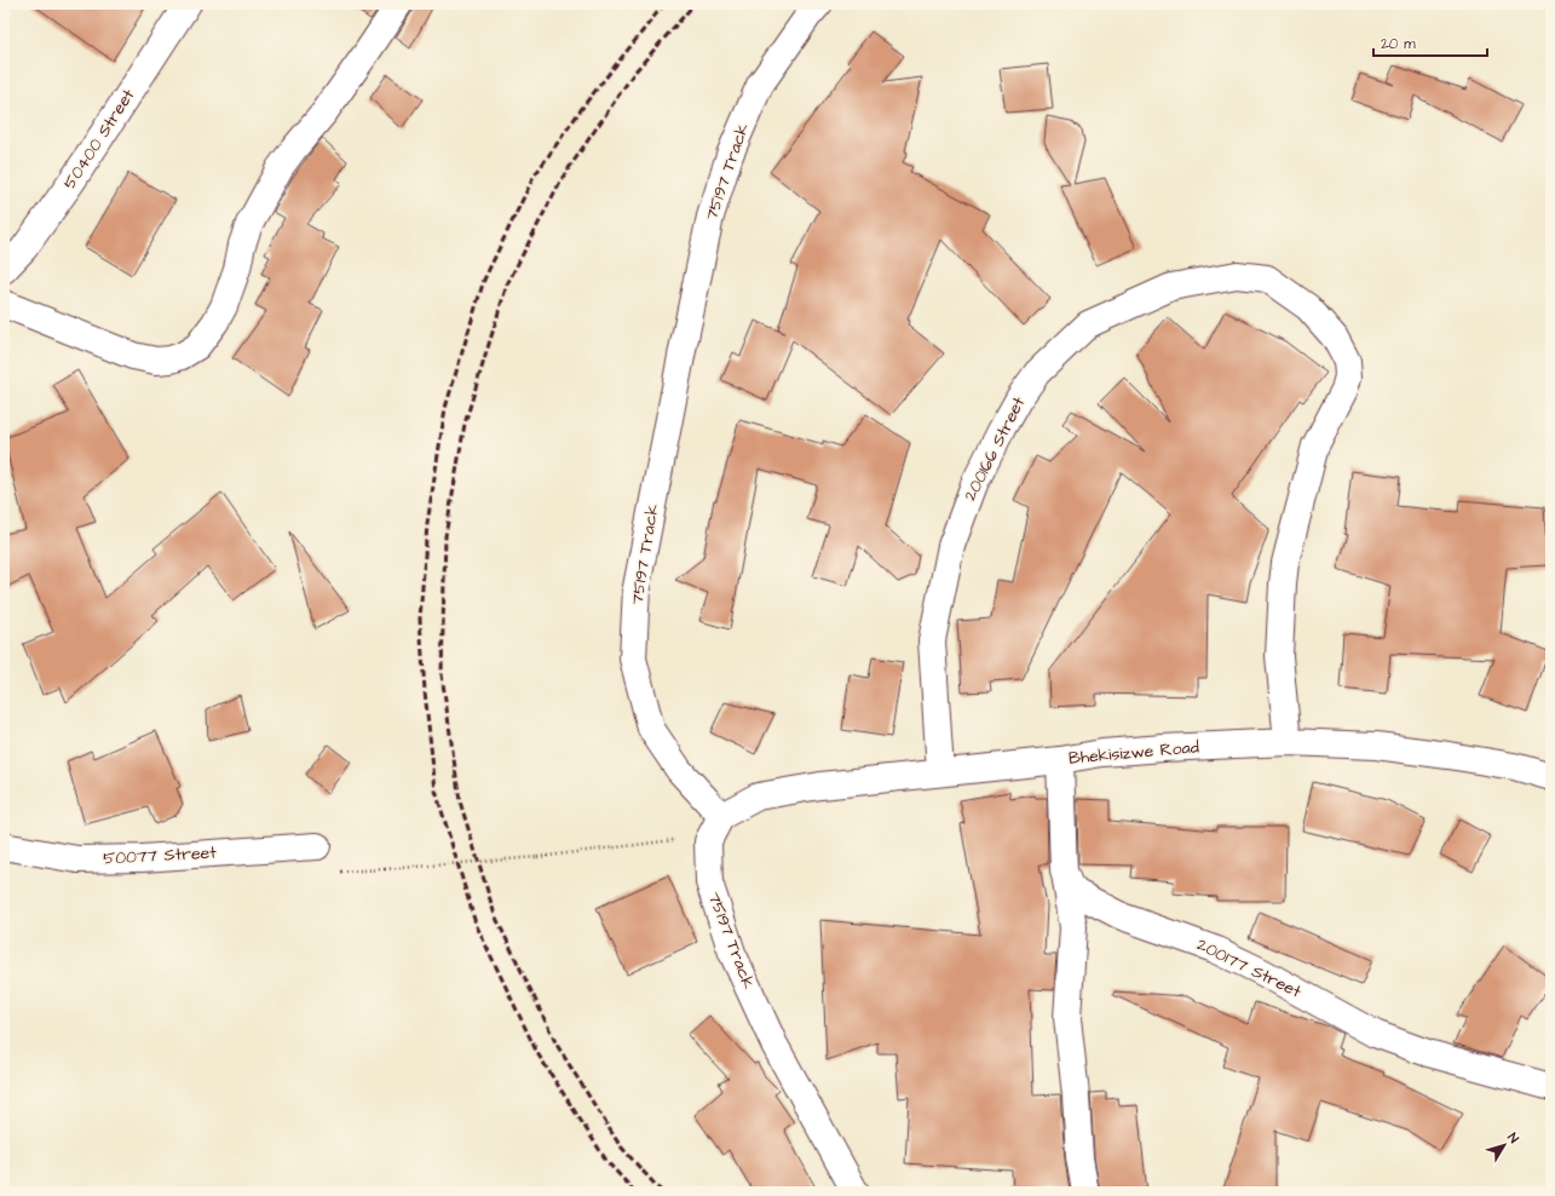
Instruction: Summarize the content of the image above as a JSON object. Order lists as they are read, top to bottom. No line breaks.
{"streets":{"street":["50400 Street","75197 Track","200166 Street","Bhekisizwe Road","50077 Street","200177 Street"]},"crossings":[["75197 Track","Bhekisizwe Road"],["200166 Street","Bhekisizwe Road"],["Bhekisizwe Road","200177 Street"]],"scale_bar":"20 m","north":"top right"}
